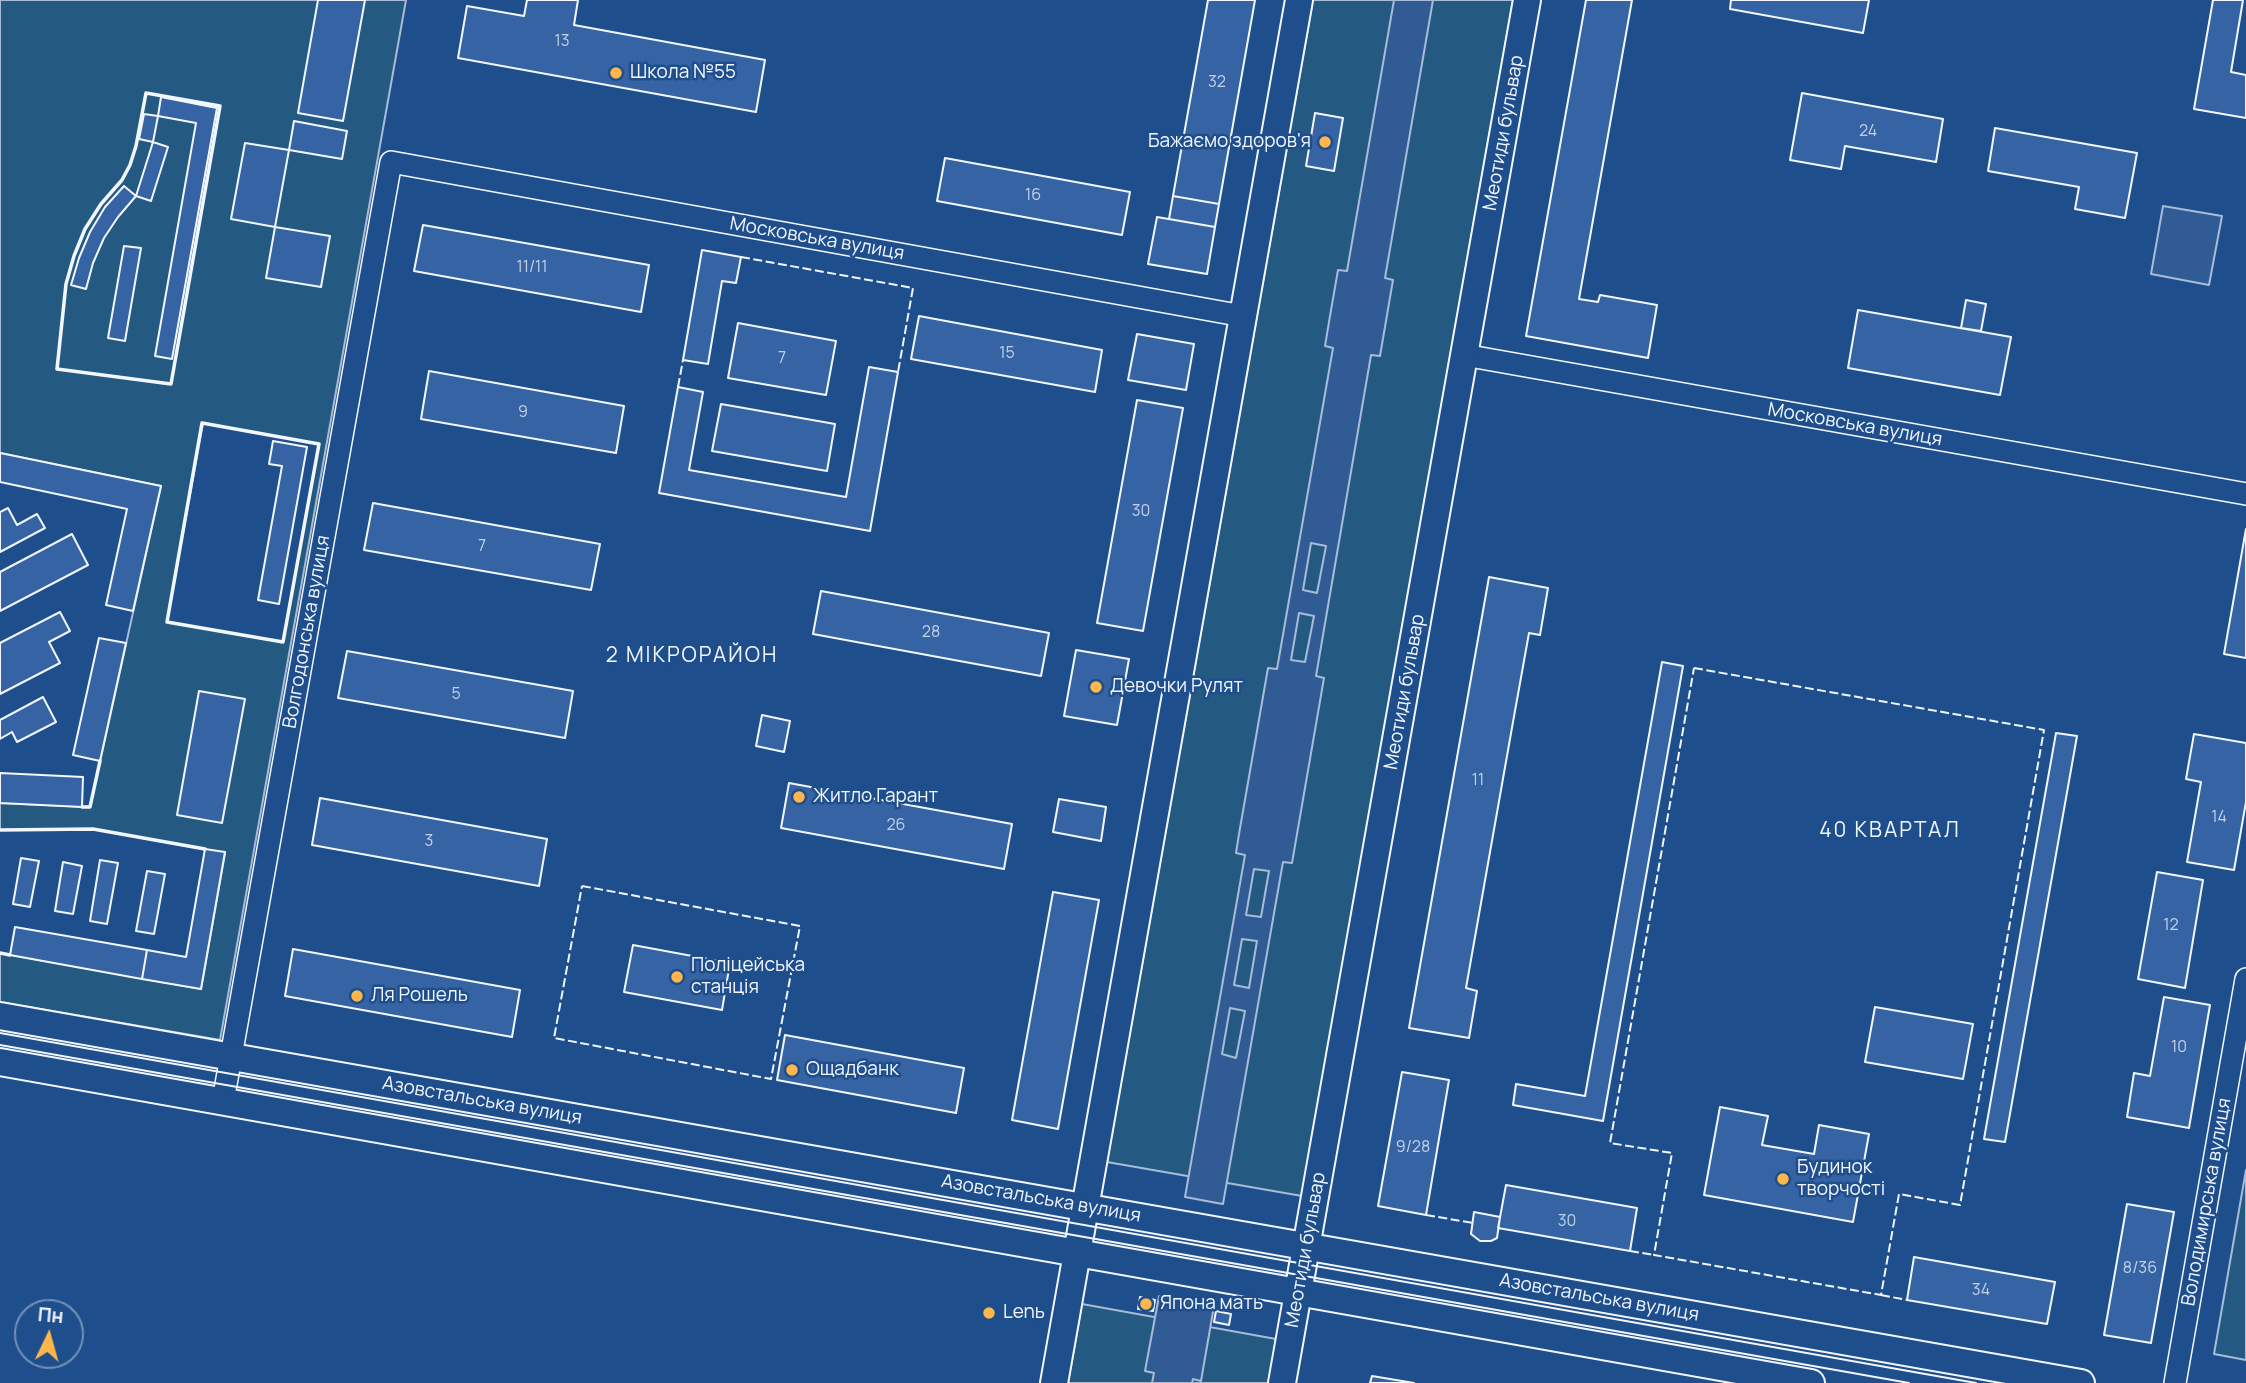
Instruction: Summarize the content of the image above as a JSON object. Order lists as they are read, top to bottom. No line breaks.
{"streets":{"street":["Меотиди бульвар","Московська вулиця","Волгодонська вулиця","Азовстальська вулиця","Володимирська вулиця"]},"crossings":[["Меотиди бульвар","Московська вулиця"],["Меотиди бульвар","Азовстальська вулиця"],["Московська вулиця","Волгодонська вулиця"],["Волгодонська вулиця","Азовстальська вулиця"]],"districts":["2 МІКРОРАЙОН","40 КВАРТАЛ"],"places":["Школа №55","Бажаємо здоров'я","Девочки Рулят","Житло Гарант","Поліцейська станція","Ля Рошель","Ощадбанк","Будинок творчості","Япона мать","Lenь"],"house_numbers":["13","32","24","16","11/11","15","7","9","30","7","28","5","11","14","26","3","12","10","9/28","30","8/36","34"],"north":"top"}
